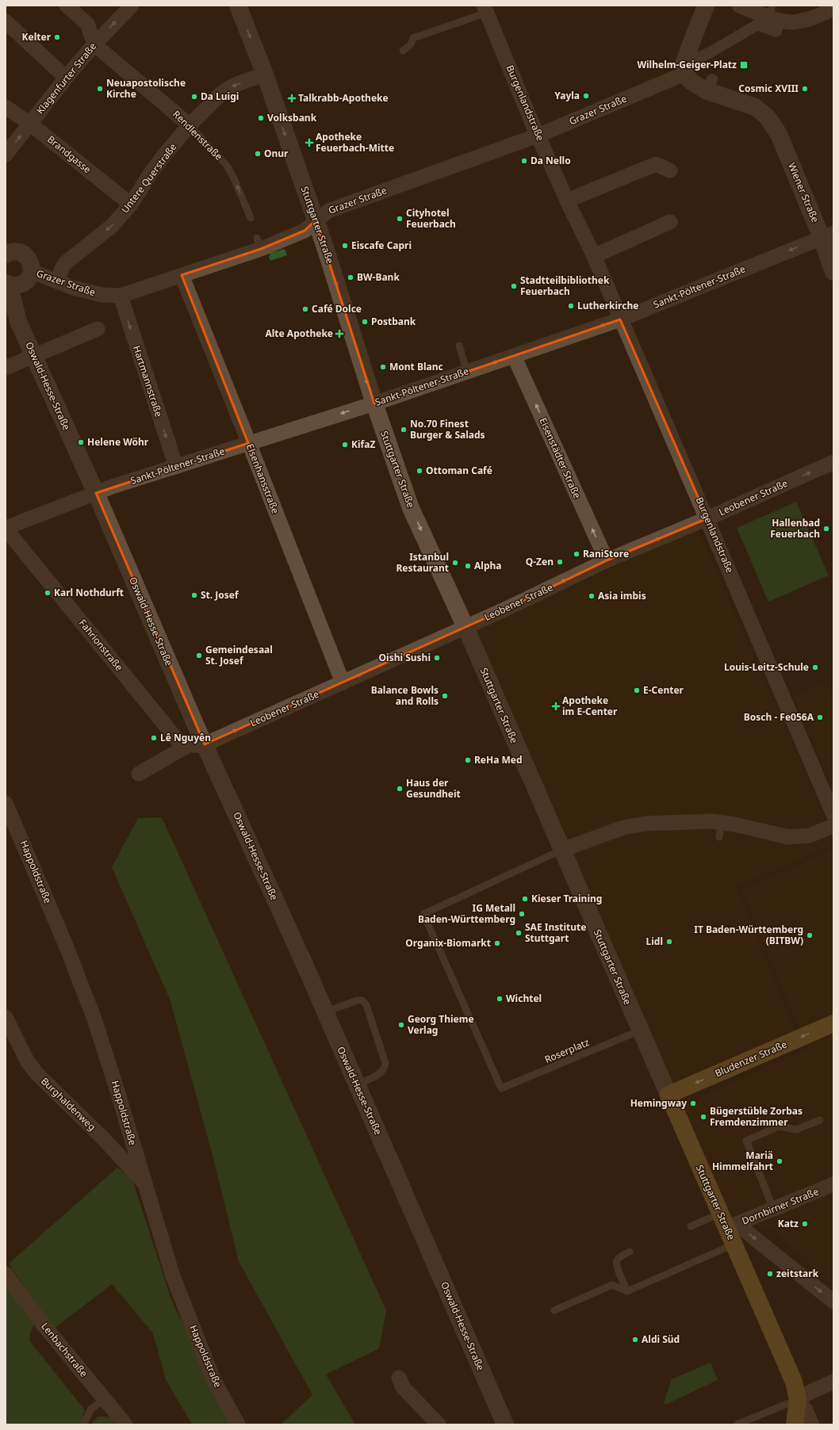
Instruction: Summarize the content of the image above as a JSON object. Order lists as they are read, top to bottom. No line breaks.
{"streets":{"main road":["Stuttgarter Straße","Bludenzer Straße"],"street":["Klagenfurter Straße","Burgenlandstraße","Grazer Straße","Rendlenstraße","Brandgasse","Untere Querstraße","Wiener Straße","Sankt-Pöltener-Straße","Hartmannstraße","Oswald-Hesse-Straße","Eisenstädter Straße","Elsenhansstraße","Leobener Straße","Fahrionstraße","Happoldstraße","Burghaldenweg","Dornbirner Straße","Lenbachstraße"],"lane":["Roserplatz"]},"crossings":[["Klagenfurter Straße","Rendlenstraße"],["Klagenfurter Straße","Brandgasse"],["Burgenlandstraße","Grazer Straße"],["Burgenlandstraße","Sankt-Pöltener-Straße"],["Burgenlandstraße","Leobener Straße"],["Grazer Straße","Untere Querstraße"],["Grazer Straße","Wiener Straße"],["Grazer Straße","Stuttgarter Straße"],["Grazer Straße","Hartmannstraße"],["Grazer Straße","Oswald-Hesse-Straße"],["Grazer Straße","Elsenhansstraße"],["Rendlenstraße","Untere Querstraße"],["Brandgasse","Untere Querstraße"],["Untere Querstraße","Stuttgarter Straße"],["Wiener Straße","Sankt-Pöltener-Straße"],["Stuttgarter Straße","Sankt-Pöltener-Straße"],["Stuttgarter Straße","Leobener Straße"],["Stuttgarter Straße","Roserplatz"],["Stuttgarter Straße","Bludenzer Straße"],["Stuttgarter Straße","Dornbirner Straße"],["Sankt-Pöltener-Straße","Hartmannstraße"],["Sankt-Pöltener-Straße","Oswald-Hesse-Straße"],["Sankt-Pöltener-Straße","Eisenstädter Straße"],["Sankt-Pöltener-Straße","Elsenhansstraße"],["Sankt-Pöltener-Straße","Fahrionstraße"],["Oswald-Hesse-Straße","Leobener Straße"],["Oswald-Hesse-Straße","Fahrionstraße"],["Eisenstädter Straße","Leobener Straße"],["Elsenhansstraße","Leobener Straße"],["Leobener Straße","Fahrionstraße"],["Happoldstraße","Burghaldenweg"]],"one_way":["Klagenfurter Straße","Rendlenstraße","Untere Querstraße","Stuttgarter Straße","Hartmannstraße","Eisenstädter Straße","Leobener Straße","Bludenzer Straße"],"places":{"other":["Kelter","Neuapostolische Kirche","Cosmic XVIII","Yayla","Da Luigi","Volksbank","Onur","Da Nello","Cityhotel Feuerbach","Eiscafe Capri","BW-Bank","Stadtteilbibliothek Feuerbach","Lutherkirche","Café Dolce","Postbank","Mont Blanc","No.70 Finest Burger & Salads","Helene Wöhr","KifaZ","Ottoman Café","Hallenbad Feuerbach","RaniStore","Q-Zen","Istanbul Restaurant","Alpha","Karl Nothdurft","St. Josef","Asia imbis","Gemeindesaal St. Josef","Oishi Sushi","Louis-Leitz-Schule","E-Center","Balance Bowls and Rolls","Bosch - Fe056A","Lê Nguyên","ReHa Med","Haus der Gesundheit","Kieser Training","IG Metall Baden-Württemberg","SAE Institute Stuttgart","IT Baden-Württemberg (BITBW)","Lidl","Organix-Biomarkt","Wichtel","Georg Thieme Verlag","Hemingway","Bügerstüble Zorbas Fremdenzimmer","Mariä Himmelfahrt","Katz","zeitstark","Aldi Süd"],"transit":["Wilhelm-Geiger-Platz"],"health":["Talkrabb-Apotheke","Apotheke Feuerbach-Mitte","Alte Apotheke","Apotheke im E-Center"]}}
